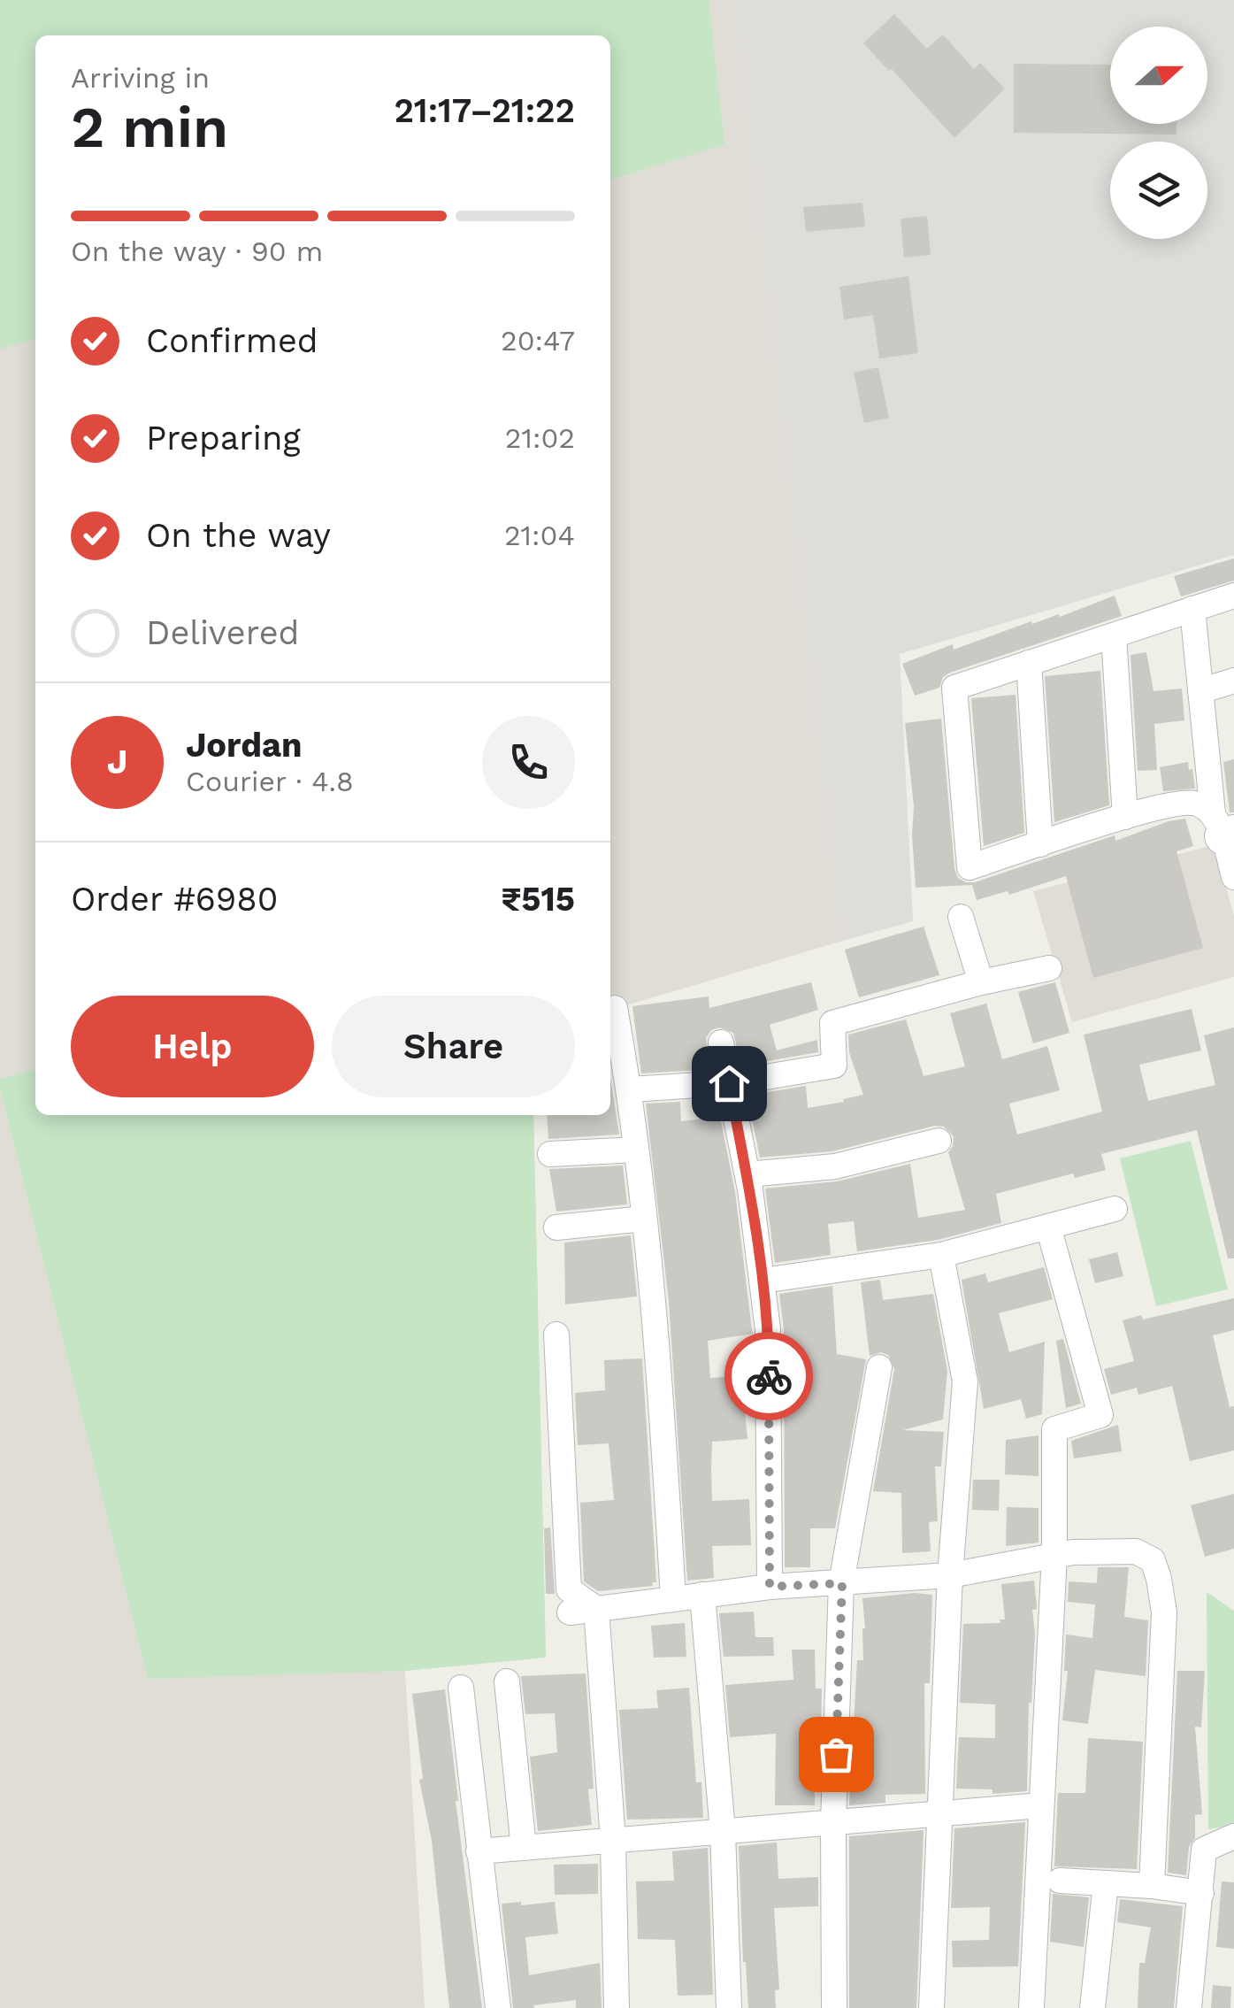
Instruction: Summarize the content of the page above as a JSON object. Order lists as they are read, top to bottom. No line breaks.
{"north":"right","page":{"heading":["2 min","Arriving in","21:17–21:22"],"panel":["Jordan","Courier · 4.8","Order #6980","₹515"],"bar":"On the way · 90 m","list":[["Confirmed","20:47"],["Preparing","21:02"],["On the way","21:04"],"Delivered"],"round":"J","buttons":["Help","Share"]}}
